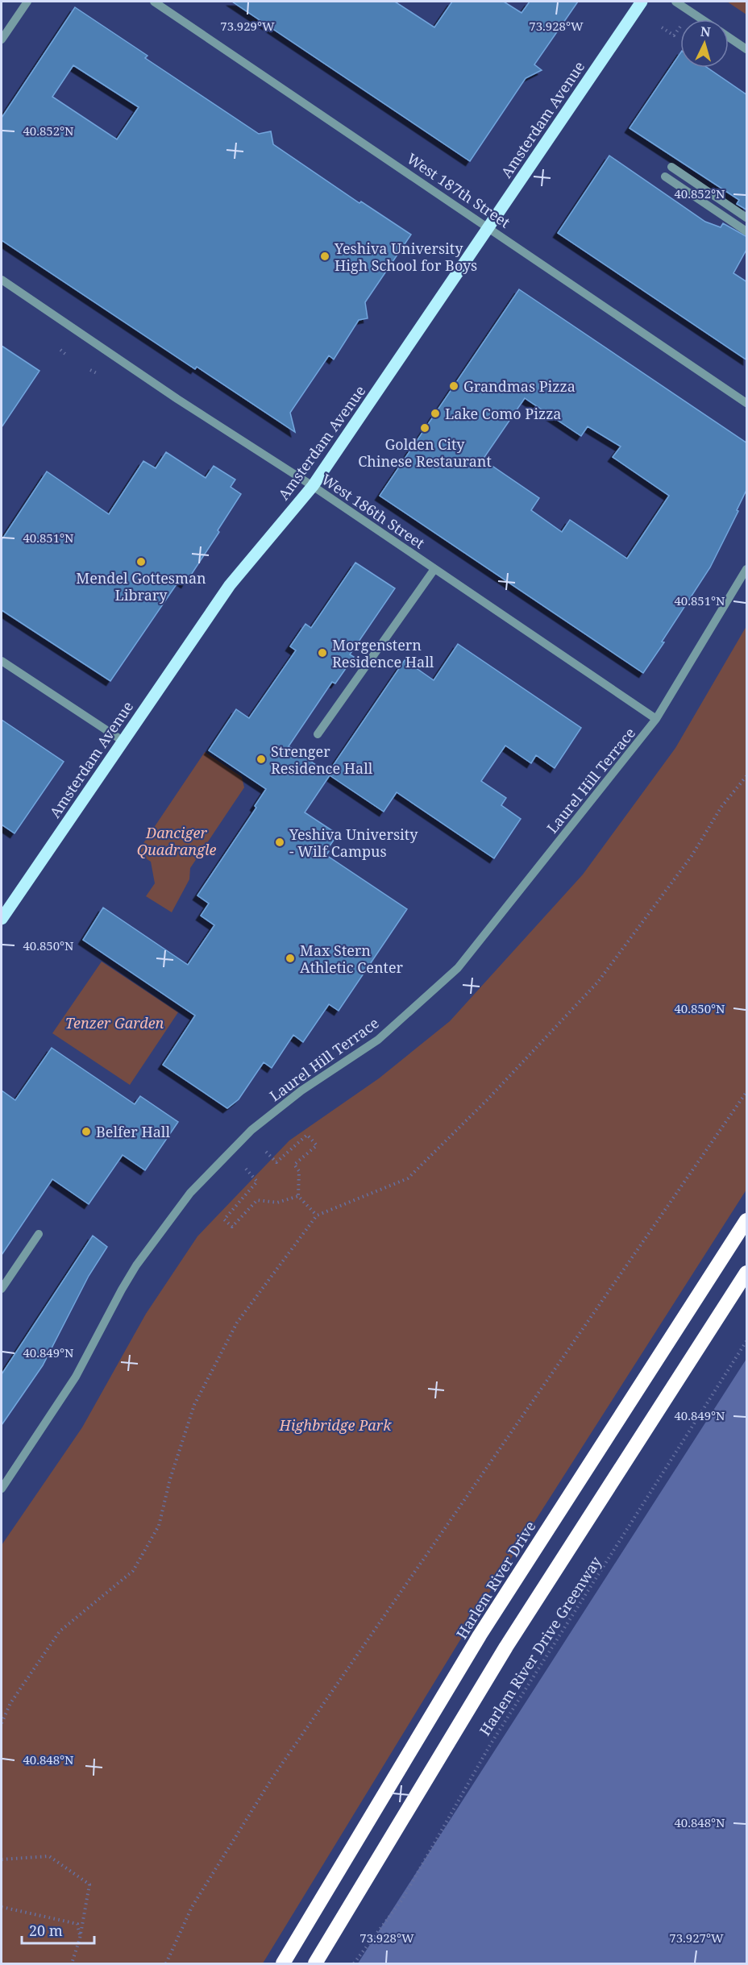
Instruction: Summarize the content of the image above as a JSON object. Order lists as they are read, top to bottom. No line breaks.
{"streets":{"highway":["Harlem River Drive"],"main road":["Amsterdam Avenue"],"street":["West 187th Street","West 186th Street","Laurel Hill Terrace"],"path":["Harlem River Drive Greenway"]},"crossings":[["Amsterdam Avenue","West 187th Street"],["Amsterdam Avenue","West 186th Street"],["West 186th Street","Laurel Hill Terrace"]],"parks":["Danciger Quadrangle","Tenzer Garden","Highbridge Park"],"places":["Yeshiva University High School for Boys","Grandmas Pizza","Lake Como Pizza","Golden City Chinese Restaurant","Mendel Gottesman Library","Morgenstern Residence Hall","Strenger Residence Hall","Yeshiva University - Wilf Campus","Max Stern Athletic Center","Belfer Hall"],"scale_bar":"20 m","north":"top","coordinates":["73.929°W","73.928°W","40.852°N","40.851°N","40.850°N","40.849°N","40.848°N","73.927°W"]}
